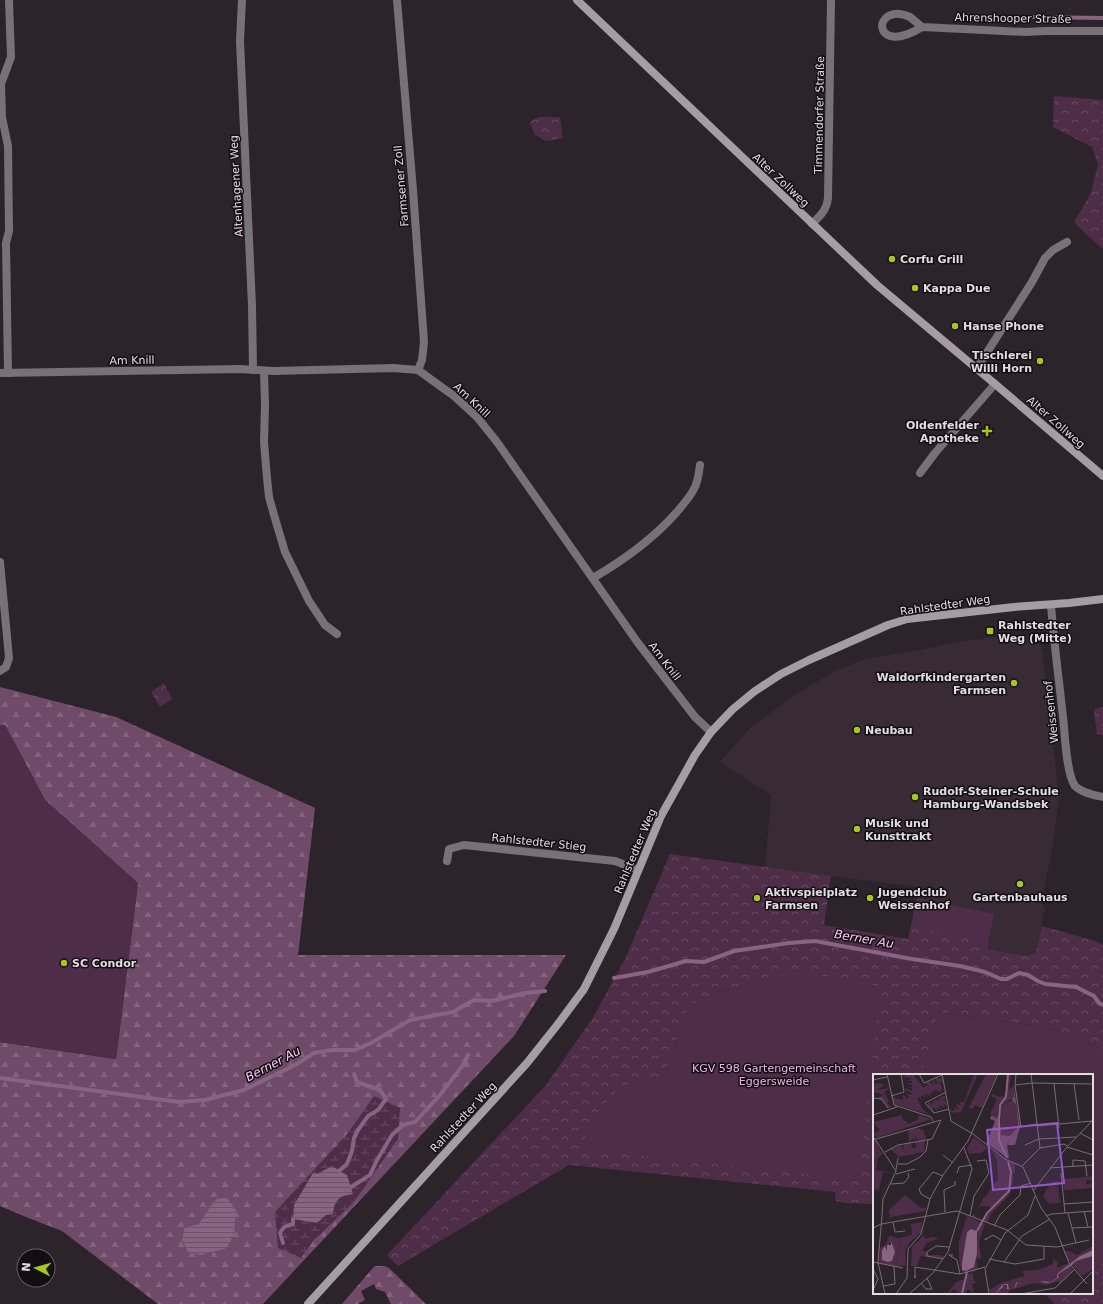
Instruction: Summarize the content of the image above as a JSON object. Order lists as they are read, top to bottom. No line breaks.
{"streets":{"main road":["Alter Zollweg","Rahlstedter Weg"],"street":["Ahrenshooper Straße","Timmendorfer Straße","Altenhagener Weg","Farmsener Zoll","Am Knill","Weissenhof","Rahlstedter Stieg"]},"crossings":[["Timmendorfer Straße","Alter Zollweg"],["Altenhagener Weg","Am Knill"],["Farmsener Zoll","Am Knill"],["Am Knill","Rahlstedter Weg"],["Rahlstedter Weg","Weissenhof"],["Rahlstedter Weg","Rahlstedter Stieg"]],"water":["Berner Au"],"parks":["KGV 598 Gartengemeinschaft Eggersweide"],"places":{"other":["Corfu Grill","Kappa Due","Hanse Phone","Tischlerei Willi Horn","Waldorfkindergarten Farmsen","Neubau","Rudolf-Steiner-Schule Hamburg-Wandsbek","Musik und Kunsttrakt","Gartenbauhaus","Aktivspielplatz Farmsen","Jugendclub Weissenhof","SC Condor"],"health":["Oldenfelder Apotheke"],"transit":["Rahlstedter Weg (Mitte)"]},"north":"left"}
